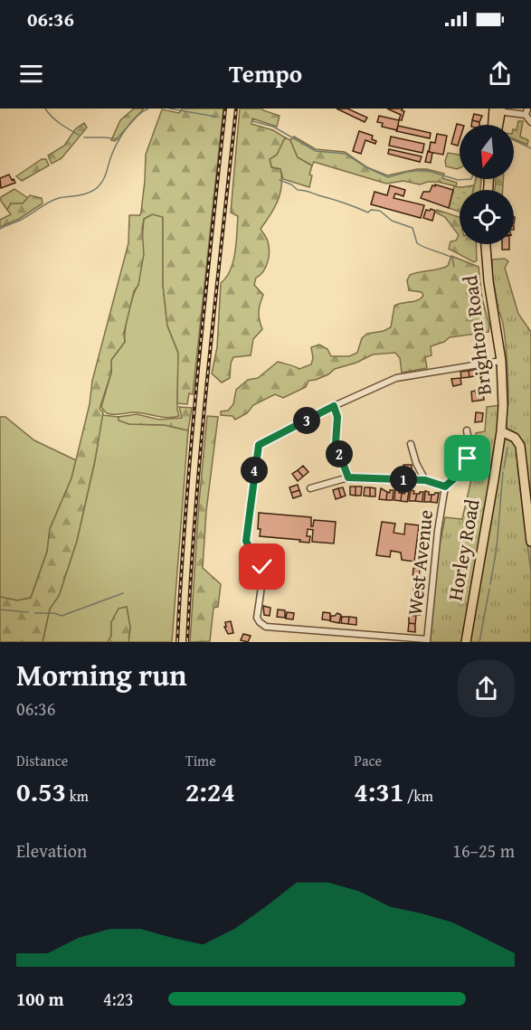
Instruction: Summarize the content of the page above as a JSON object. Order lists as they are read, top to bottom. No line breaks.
{"streets":{"main road":["Brighton Road","Horley Road"],"street":["West Avenue"]},"crossings":[["Brighton Road","Horley Road"]],"north":"bottom","page":{"status":"06:36","header":"Tempo","pins":["3","2","4","1"],"heading":["Morning run","06:36"],"stats":[["Distance","0.53 km"],["Time","2:24"],["Pace","4:31 /km"]],"chart":["Elevation","16–25 m"],"list":[{"name":"100 m","note":"4:23"}]}}
